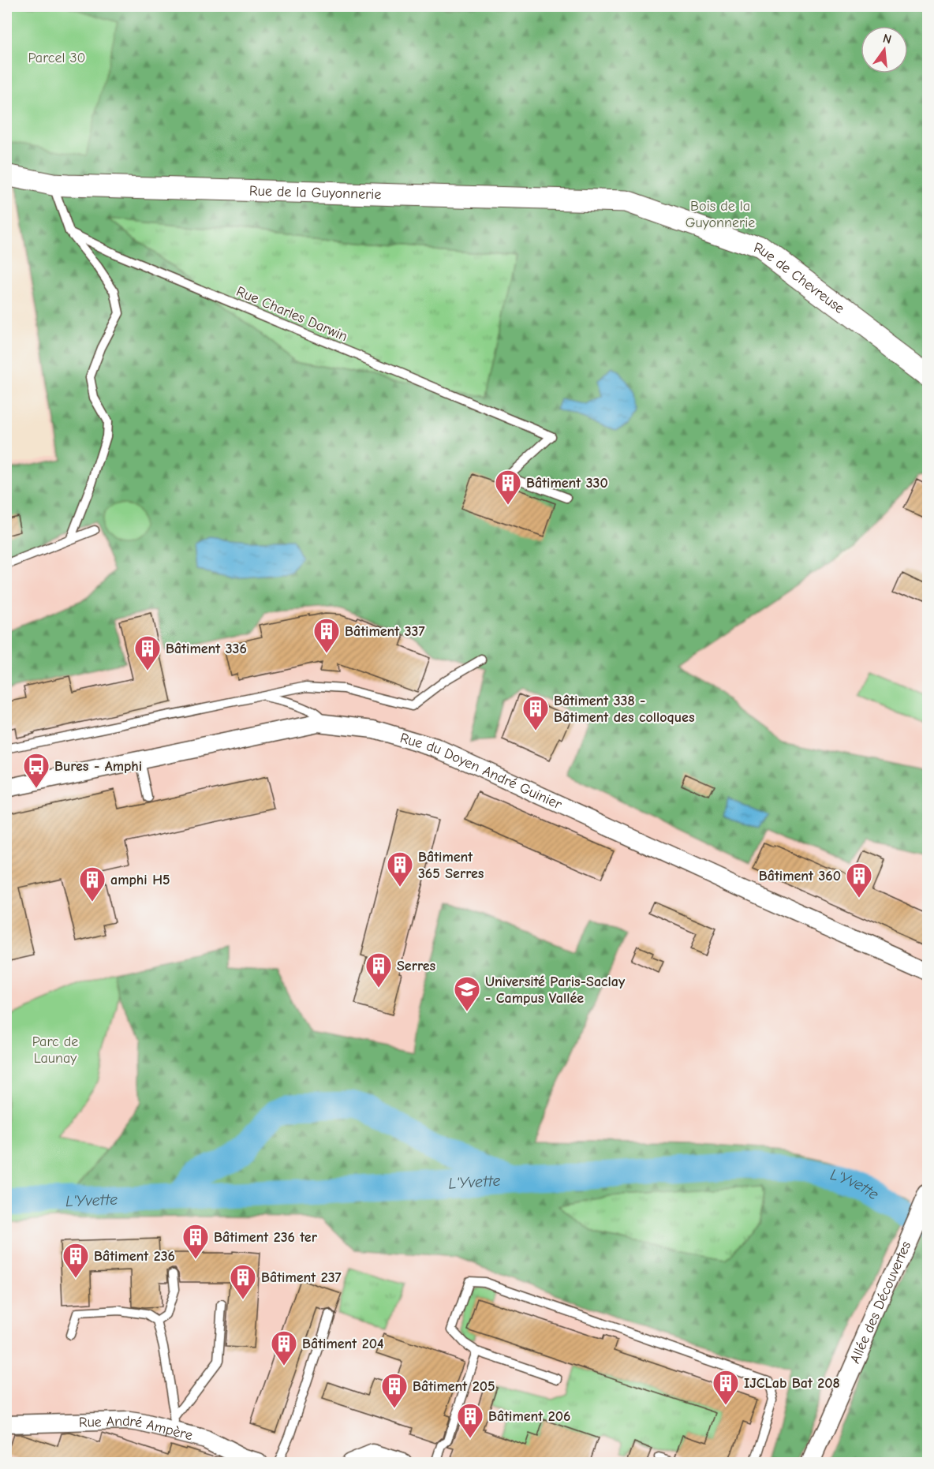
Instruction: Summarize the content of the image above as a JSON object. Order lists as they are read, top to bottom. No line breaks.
{"streets":{"street":["Rue de la Guyonnerie","Rue de Chevreuse","Rue du Doyen André Guinier","Allée des Découvertes","Rue André Ampère"],"lane":["Rue Charles Darwin"]},"crossings":[["Rue de la Guyonnerie","Rue de Chevreuse"]],"water":["L'Yvette"],"parks":["Parcel 30","Bois de la Guyonnerie","Parc de Launay"],"places":{"building":["Bâtiment 330","Bâtiment 337","Bâtiment 336","Bâtiment 338 - Bâtiment des colloques","Bâtiment 365 Serres","Bâtiment 360","amphi H5","Serres","Bâtiment 236 ter","Bâtiment 236","Bâtiment 237","Bâtiment 204","IJCLab Bat 208","Bâtiment 205","Bâtiment 206"],"bus stop":["Bures - Amphi"],"school or university":["Université Paris-Saclay - Campus Vallée"]},"north":"top"}
